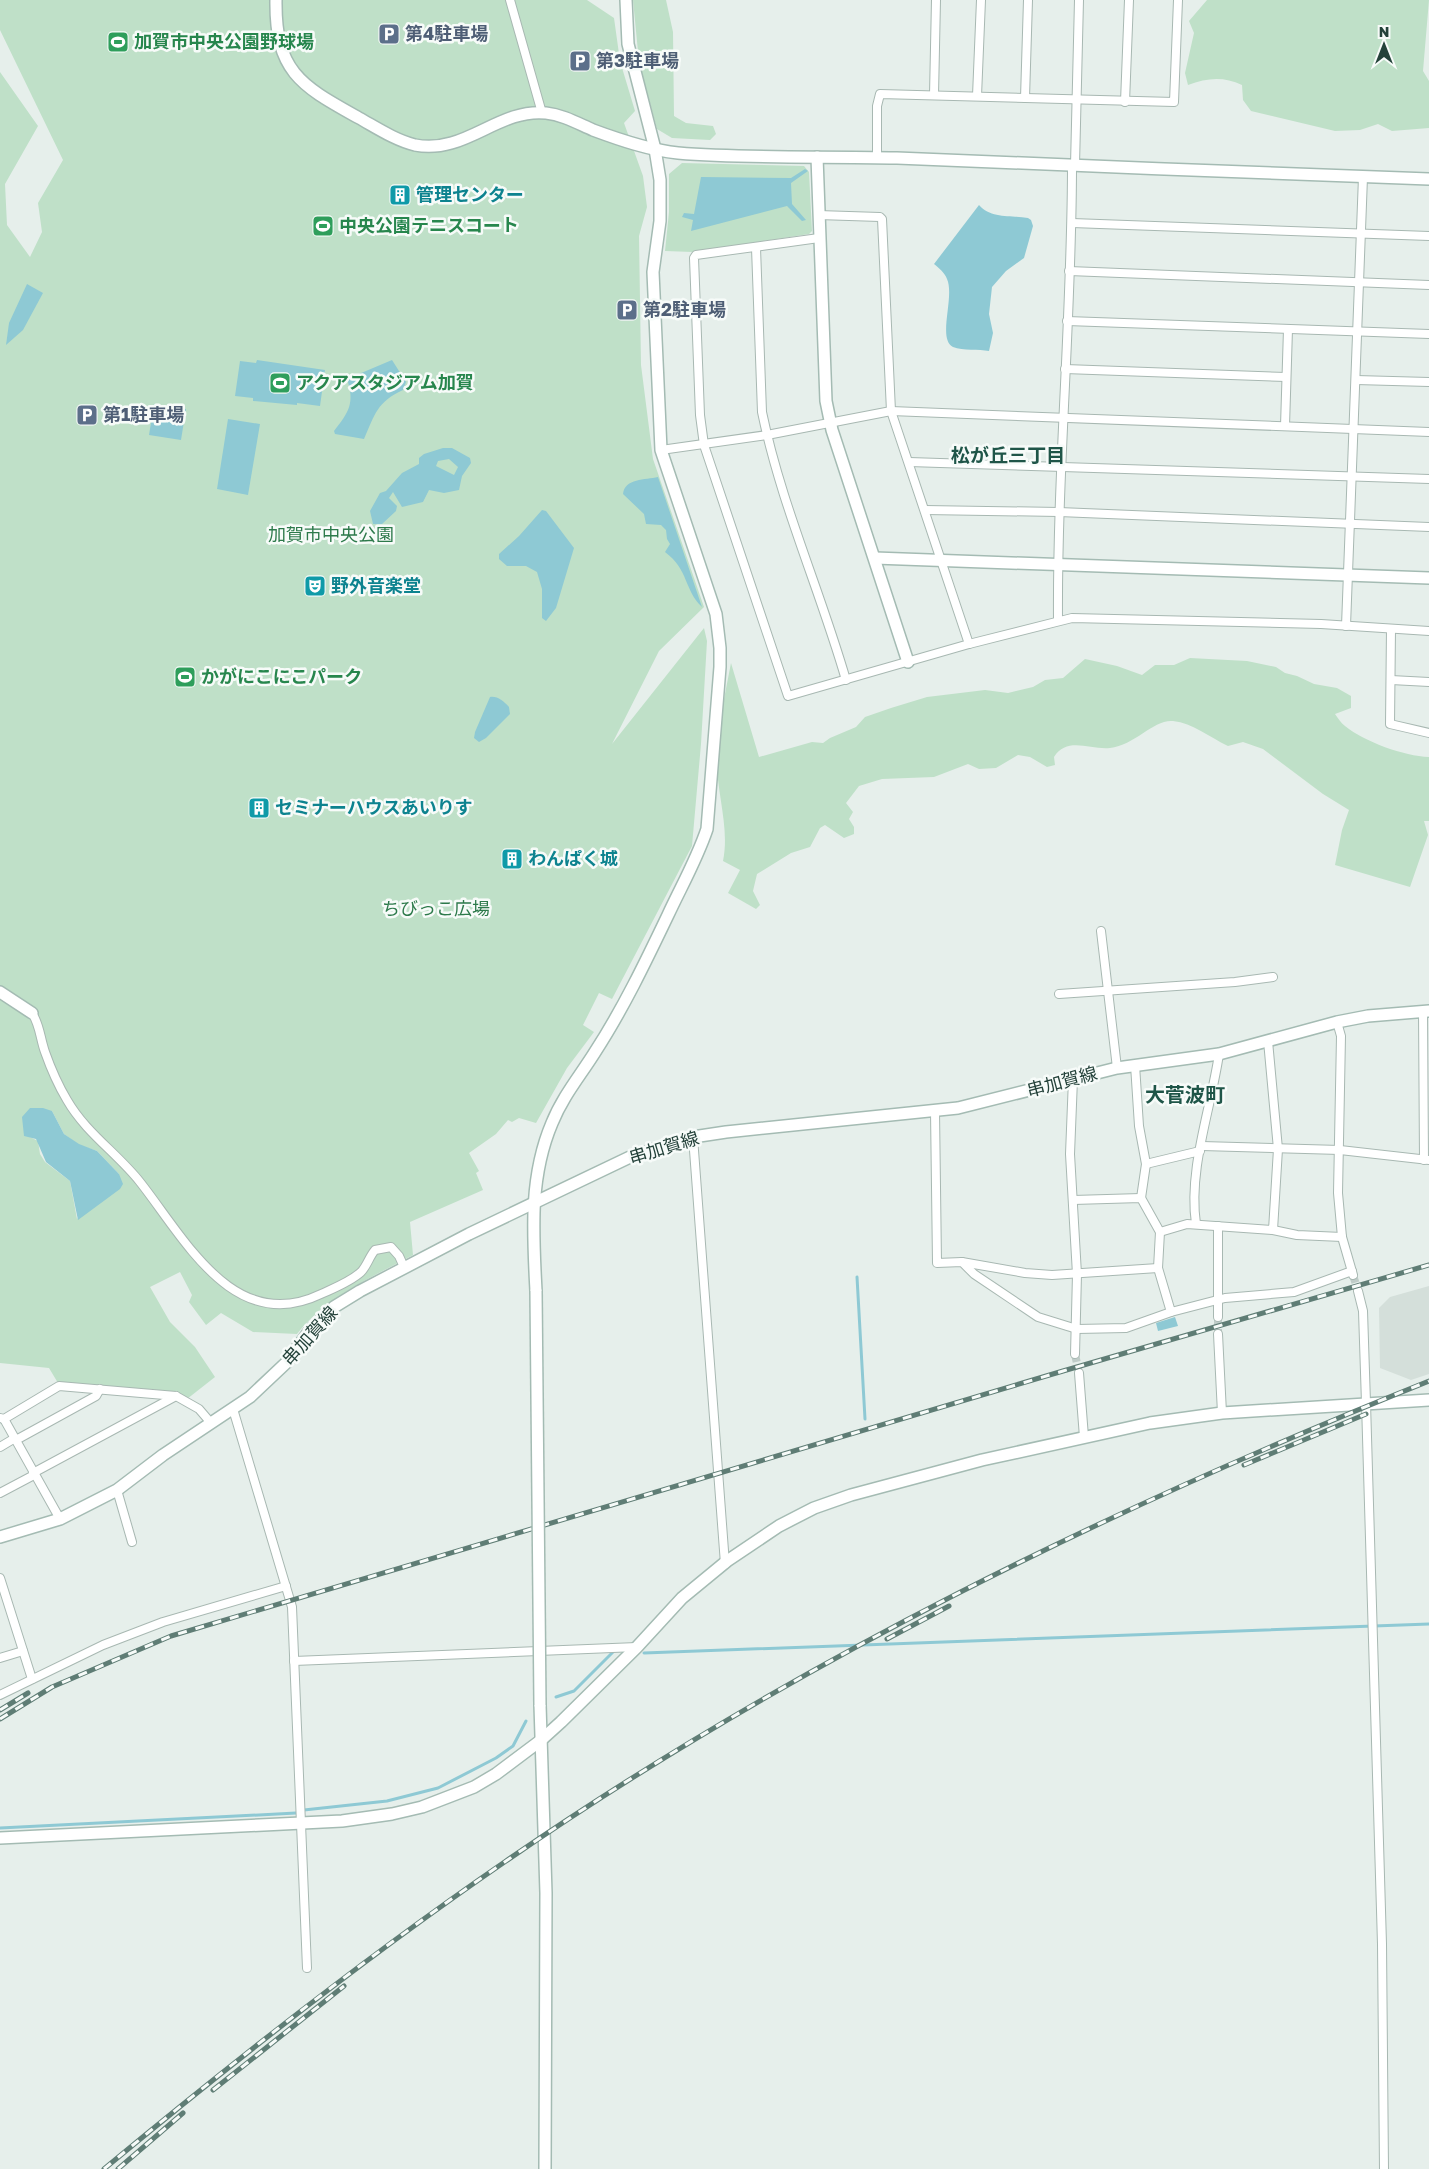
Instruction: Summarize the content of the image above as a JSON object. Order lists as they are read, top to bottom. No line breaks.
{"streets":{"street":["串加賀線"]},"districts":["松が丘三丁目","大菅波町"],"parks":["加賀市中央公園","ちびっこ広場"],"places":{"parking":["第4駐車場","第3駐車場","第2駐車場","第1駐車場"],"sports":["加賀市中央公園野球場","中央公園テニスコート","アクアスタジアム加賀","かがにこにこパーク"],"building":["管理センター","セミナーハウスあいりす","わんぱく城"],"theatre":["野外音楽堂"]},"north":"top"}
